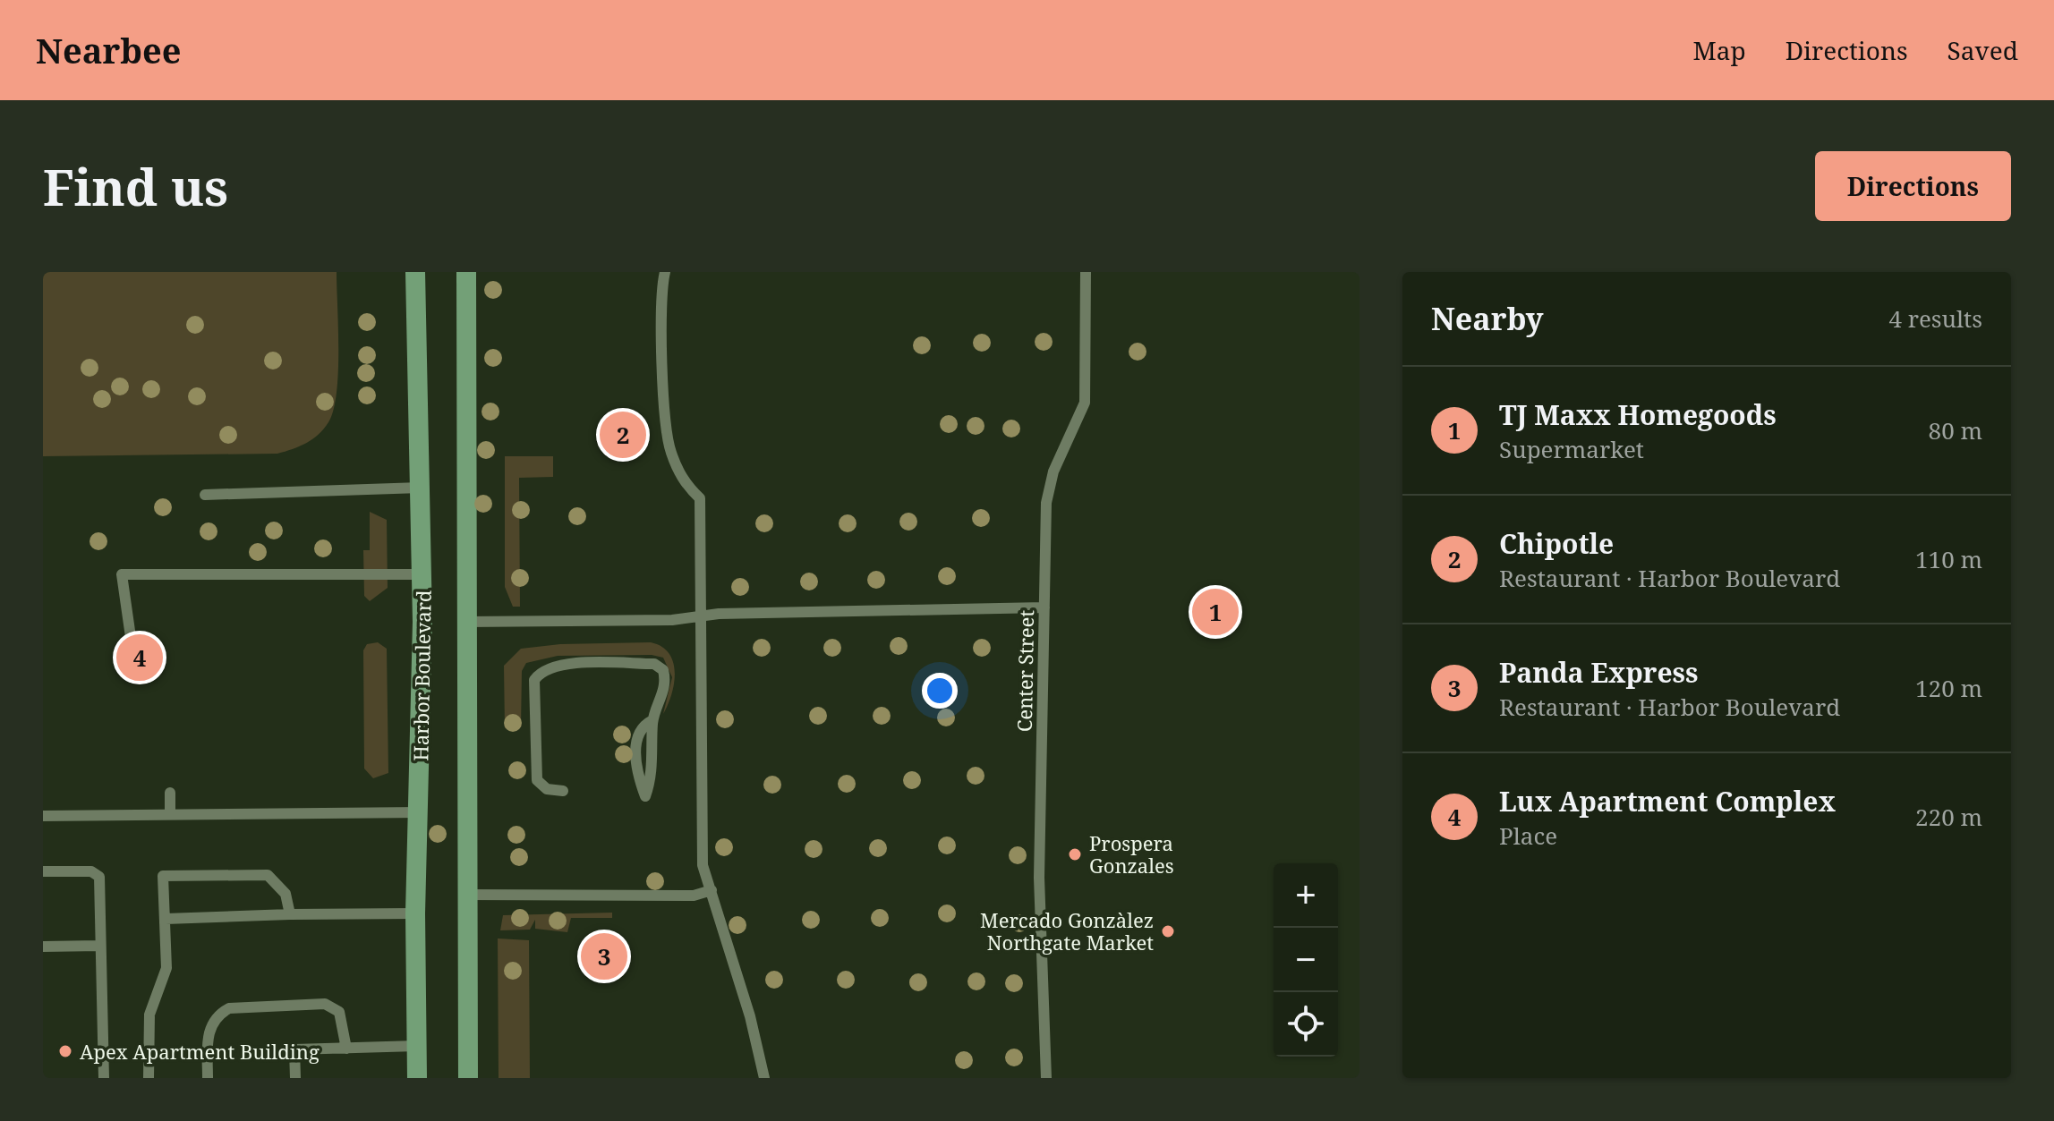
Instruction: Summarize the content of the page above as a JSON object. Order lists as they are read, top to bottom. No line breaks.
{"streets":{"main road":["Harbor Boulevard"],"lane":["Center Street"]},"places":["Prospera Gonzales","Mercado Gonzàlez Northgate Market","Apex Apartment Building"],"page":{"header":"Nearbee","nav":["Map","Directions","Saved"],"buttons":"Directions","title":"Find us","heading":["Nearby","4 results"],"list":[{"mark":"1","name":"TJ Maxx Homegoods","note":"Supermarket","value":"80 m"},{"mark":"2","name":"Chipotle","note":"Restaurant · Harbor Boulevard","value":"110 m"},{"mark":"3","name":"Panda Express","note":"Restaurant · Harbor Boulevard","value":"120 m"},{"mark":"4","name":"Lux Apartment Complex","note":"Place","value":"220 m"}],"pins":["2","1","4","3"],"map_buttons":["+","−"]}}
